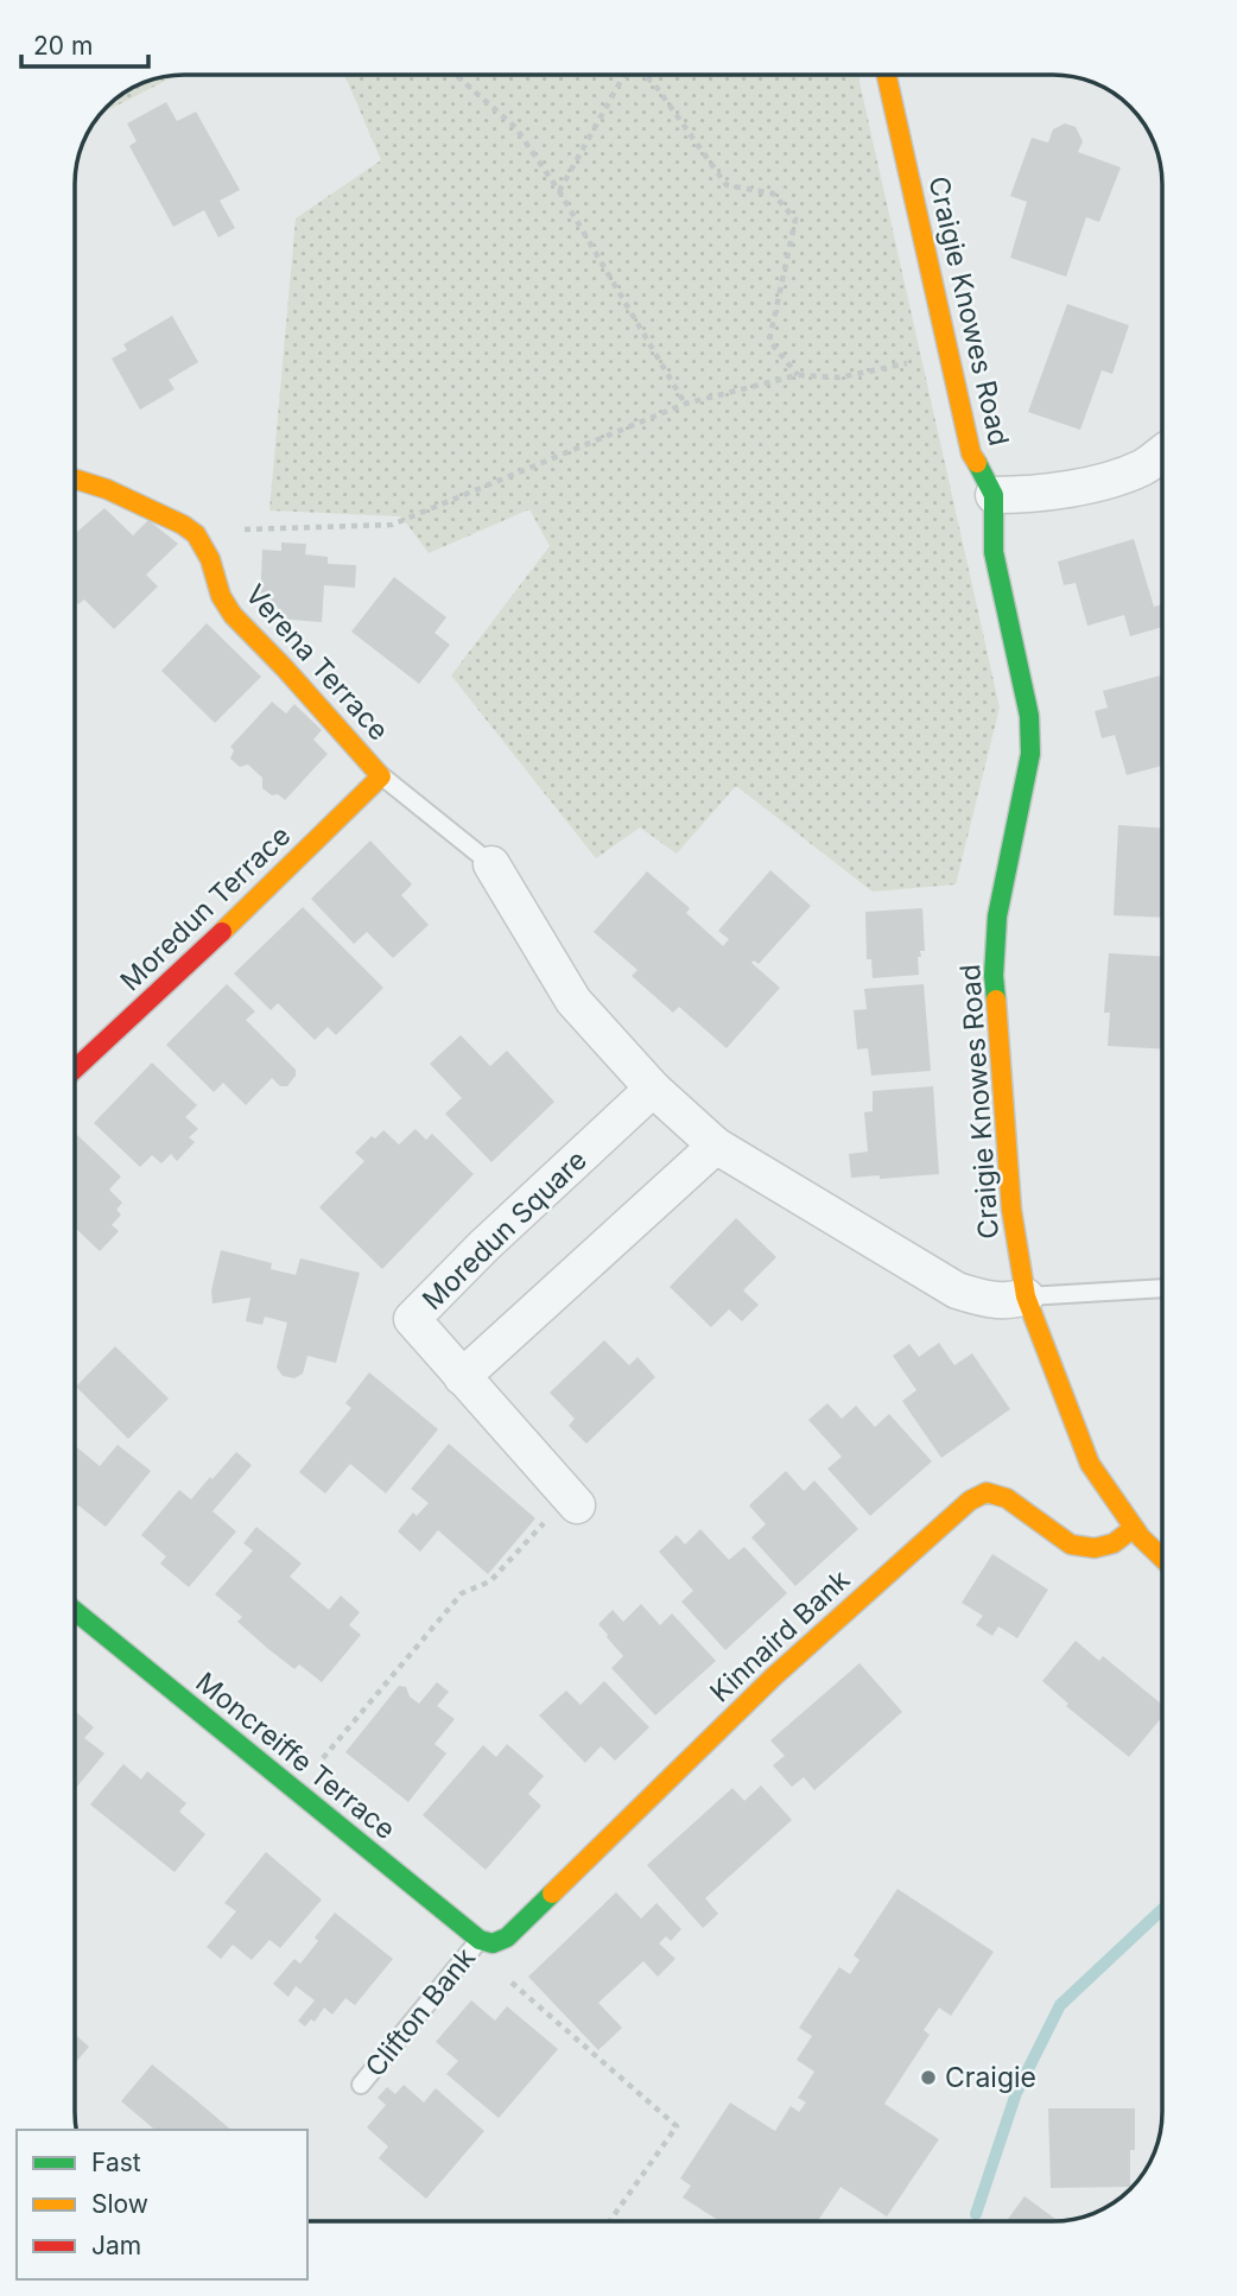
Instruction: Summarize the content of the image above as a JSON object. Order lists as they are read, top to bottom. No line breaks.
{"streets":{"street":["Craigie Knowes Road","Verena Terrace","Moredun Terrace","Moredun Square","Kinnaird Bank","Moncreiffe Terrace"],"lane":["Clifton Bank"]},"crossings":[["Craigie Knowes Road","Kinnaird Bank"],["Verena Terrace","Moredun Terrace"],["Kinnaird Bank","Moncreiffe Terrace"],["Kinnaird Bank","Clifton Bank"],["Moncreiffe Terrace","Clifton Bank"]],"places":["Craigie"],"legend":["Fast","Slow","Jam"],"scale_bar":"20 m"}
